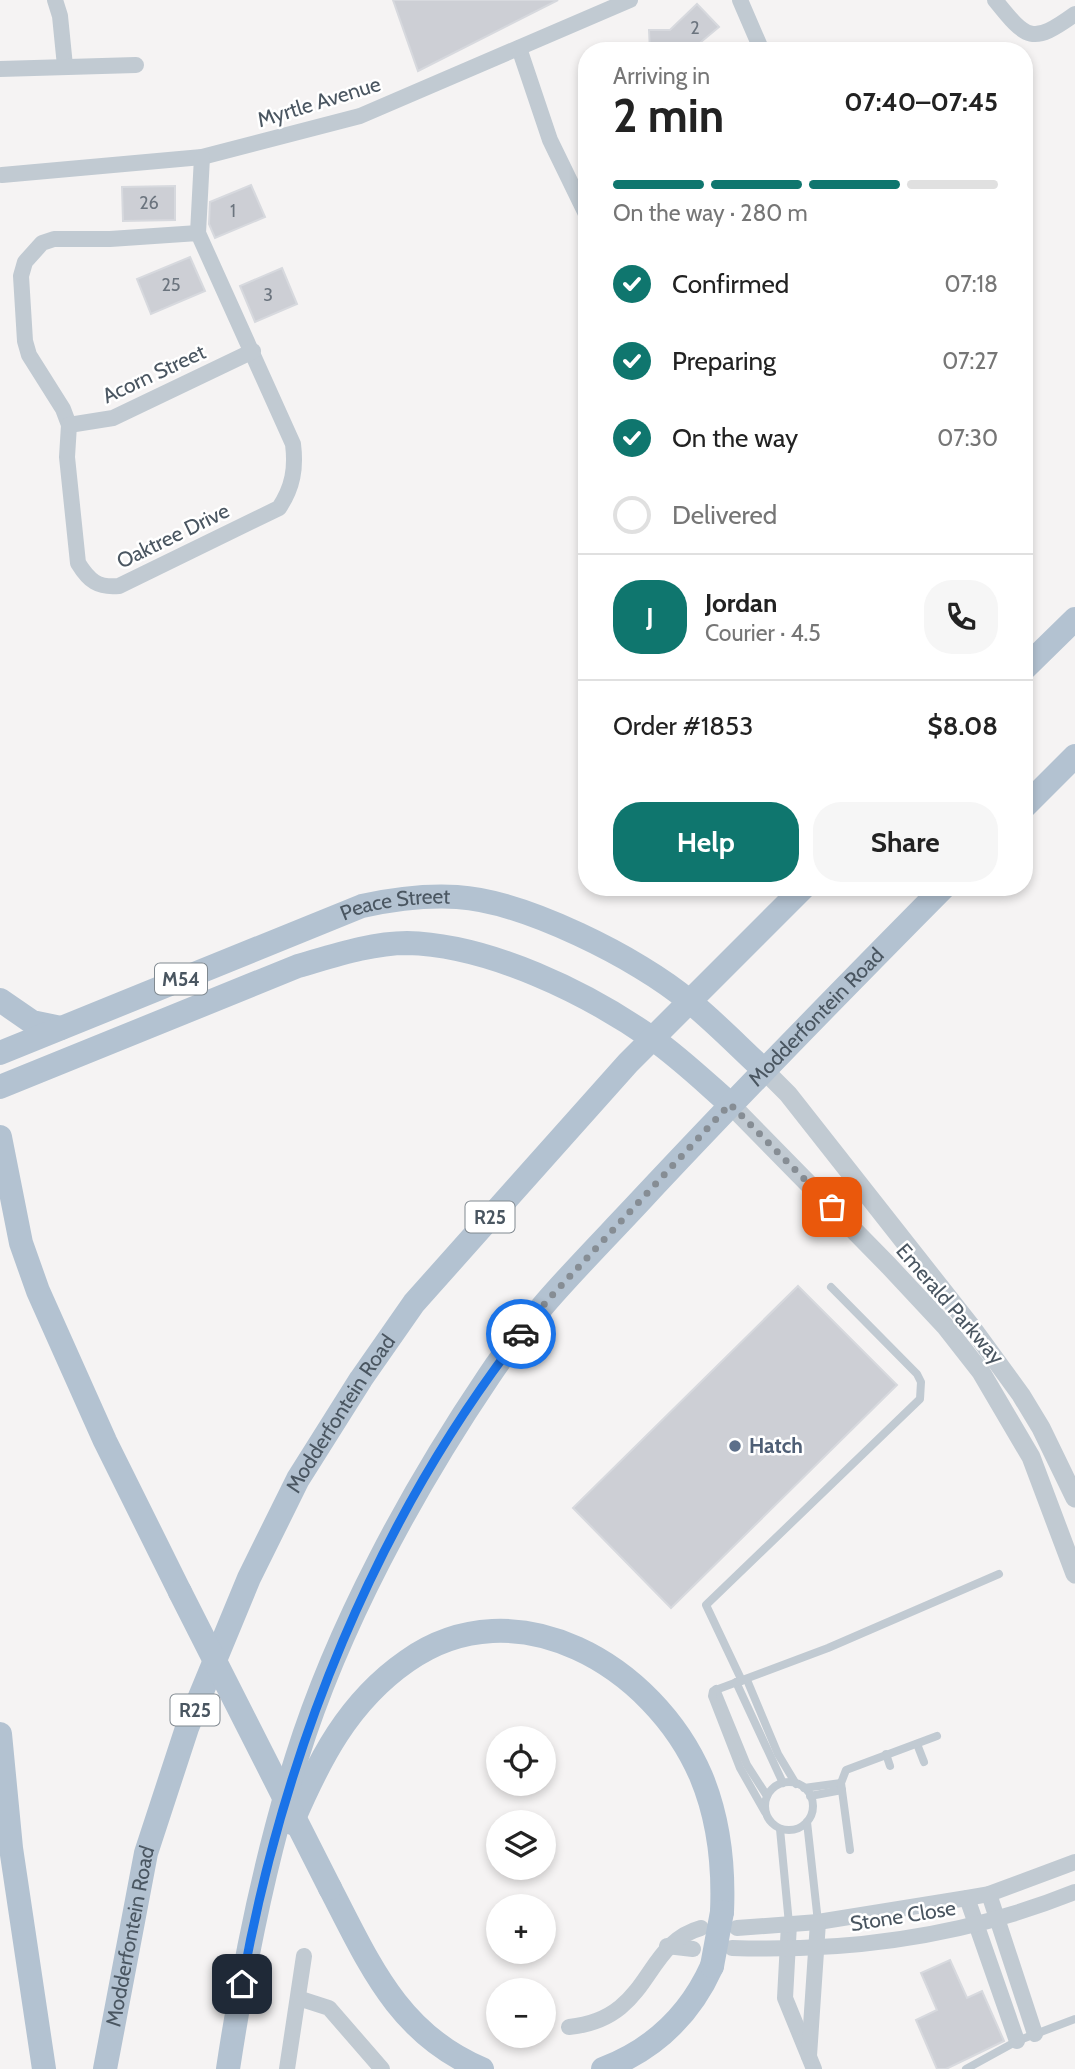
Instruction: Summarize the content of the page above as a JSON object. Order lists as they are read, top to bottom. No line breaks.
{"streets":{"main road":["Peace Street","M54","Modderfontein Road","R25"],"street":["Myrtle Avenue","Acorn Street","Oaktree Drive","Emerald Parkway","Stone Close"]},"crossings":[["Myrtle Avenue","Oaktree Drive"],["Acorn Street","Oaktree Drive"],["Peace Street","Modderfontein Road"],["Peace Street","Emerald Parkway"],["Modderfontein Road","Emerald Parkway"]],"places":["Hatch"],"house_numbers":["2","26","1","25","3"],"page":{"heading":["2 min","Arriving in","07:40–07:45"],"panel":["Jordan","Courier · 4.5","Order #1853","$8.08"],"bar":"On the way · 280 m","list":[["Confirmed","07:18"],["Preparing","07:27"],["On the way","07:30"],"Delivered"],"round":"J","buttons":["Help","Share"],"map_buttons":["+","−"]}}
